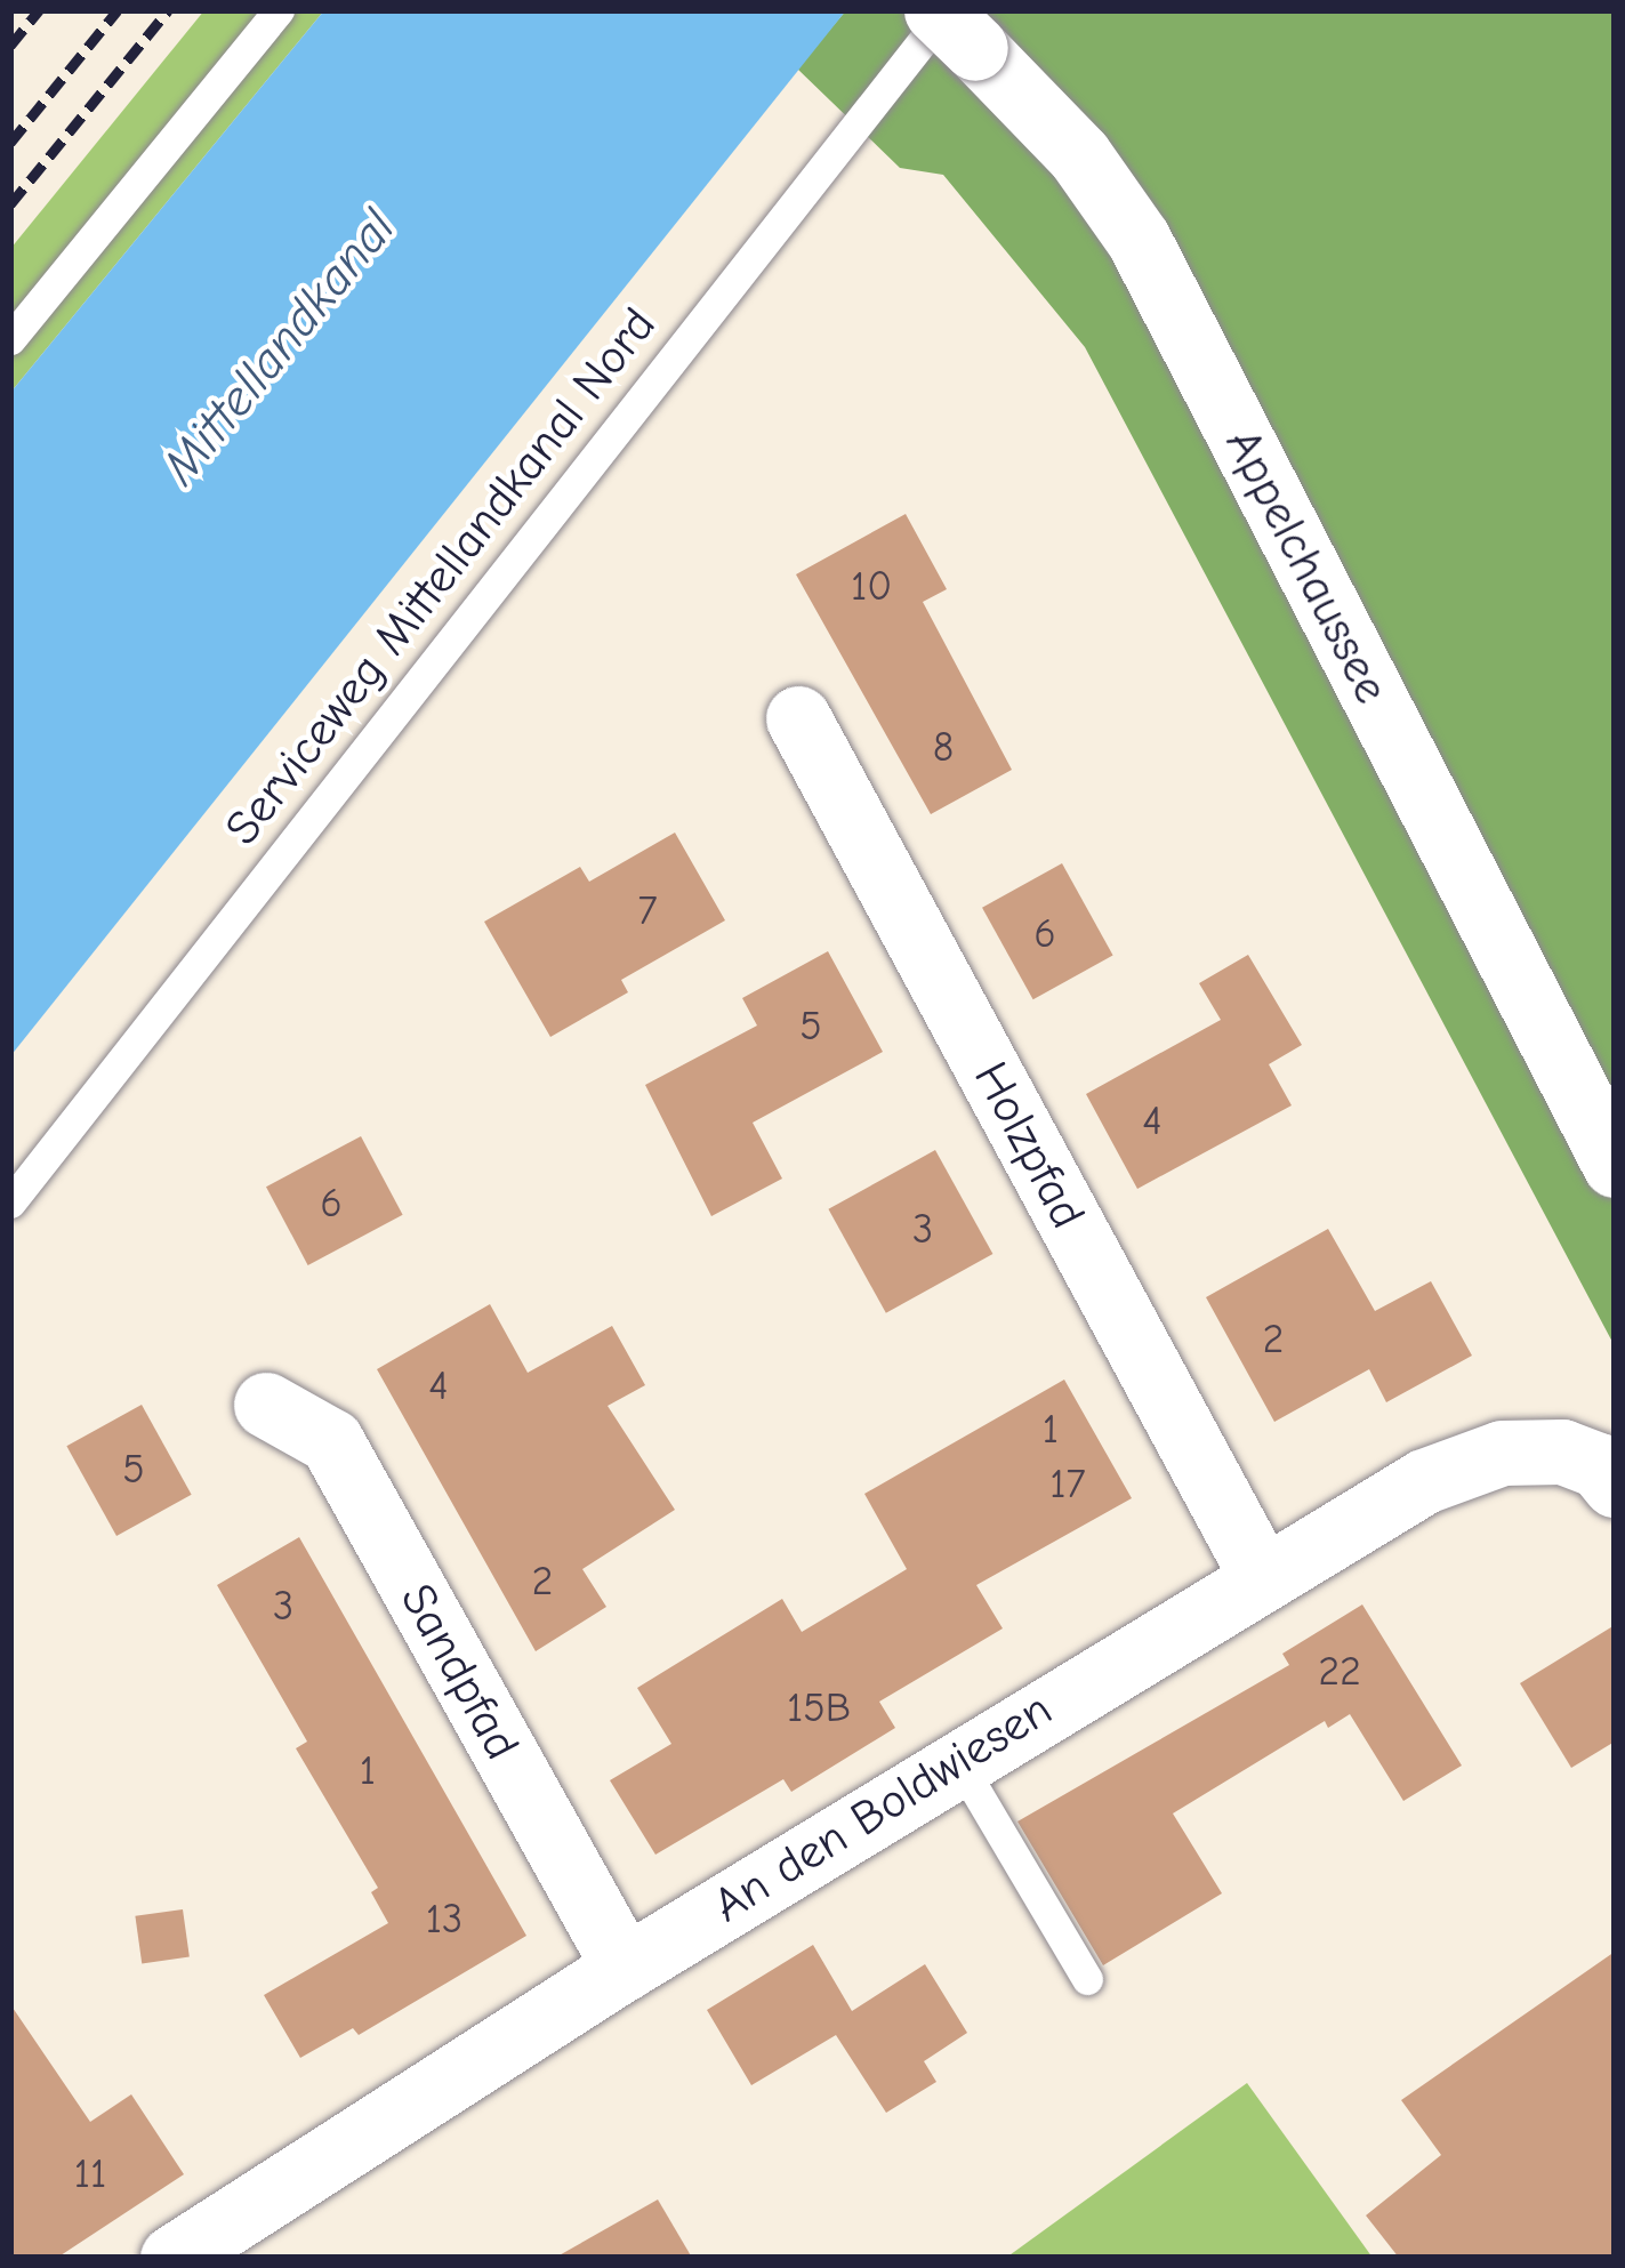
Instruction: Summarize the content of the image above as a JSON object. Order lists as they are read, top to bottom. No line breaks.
{"streets":{"street":["Appelchaussee","Holzpfad","Sandpfad","An den Boldwiesen"],"lane":["Serviceweg Mittellandkanal Nord"]},"crossings":[["Appelchaussee","Serviceweg Mittellandkanal Nord"],["Holzpfad","An den Boldwiesen"],["Sandpfad","An den Boldwiesen"]],"water":["Mittellandkanal"],"house_numbers":["10","8","7","6","5","4","6","3","2","4","1","5","17","2","3","22","15B","1","13","11"]}
